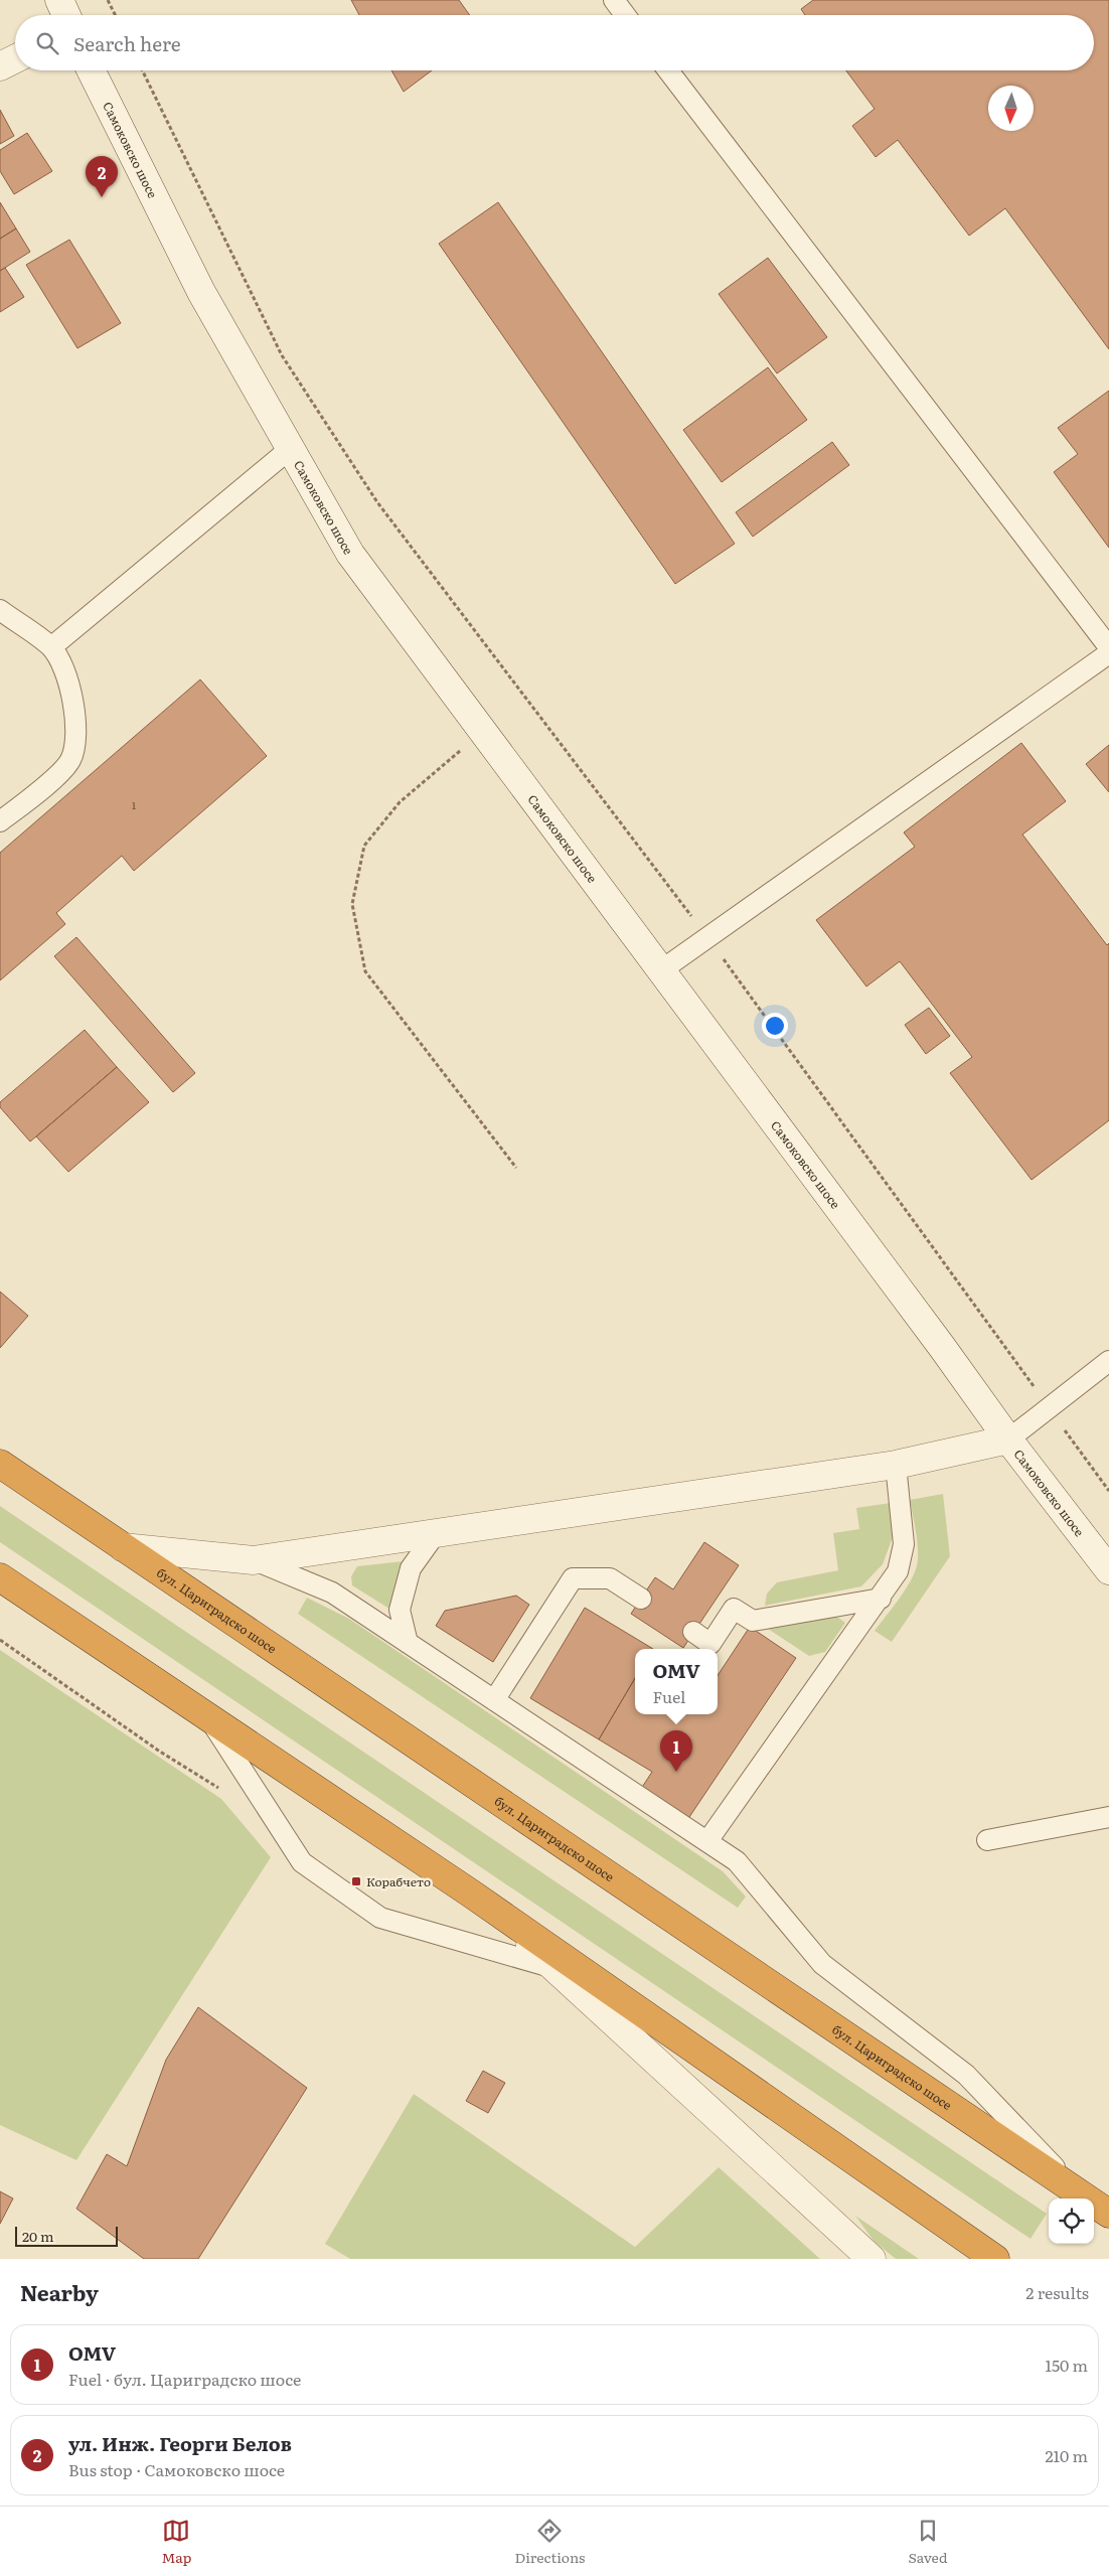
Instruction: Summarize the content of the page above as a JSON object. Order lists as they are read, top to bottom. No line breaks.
{"streets":{"highway":["бул. Цариградско шосе"],"main road":["Самоковско шосе"]},"places":{"transit":["Корабчето"]},"house_numbers":["1"],"scale_bar":"20 m","north":"bottom","page":{"search":"Search here","pins":["2","1"],"popup":["OMV","Fuel"],"scale":"20 m","heading":["Nearby","2 results"],"list":[{"mark":"1","name":"OMV","note":"Fuel · бул. Цариградско шосе","value":"150 m"},{"mark":"2","name":"ул. Инж. Георги Белов","note":"Bus stop · Самоковско шосе","value":"210 m"}],"nav":["Map","Directions","Saved"]}}
